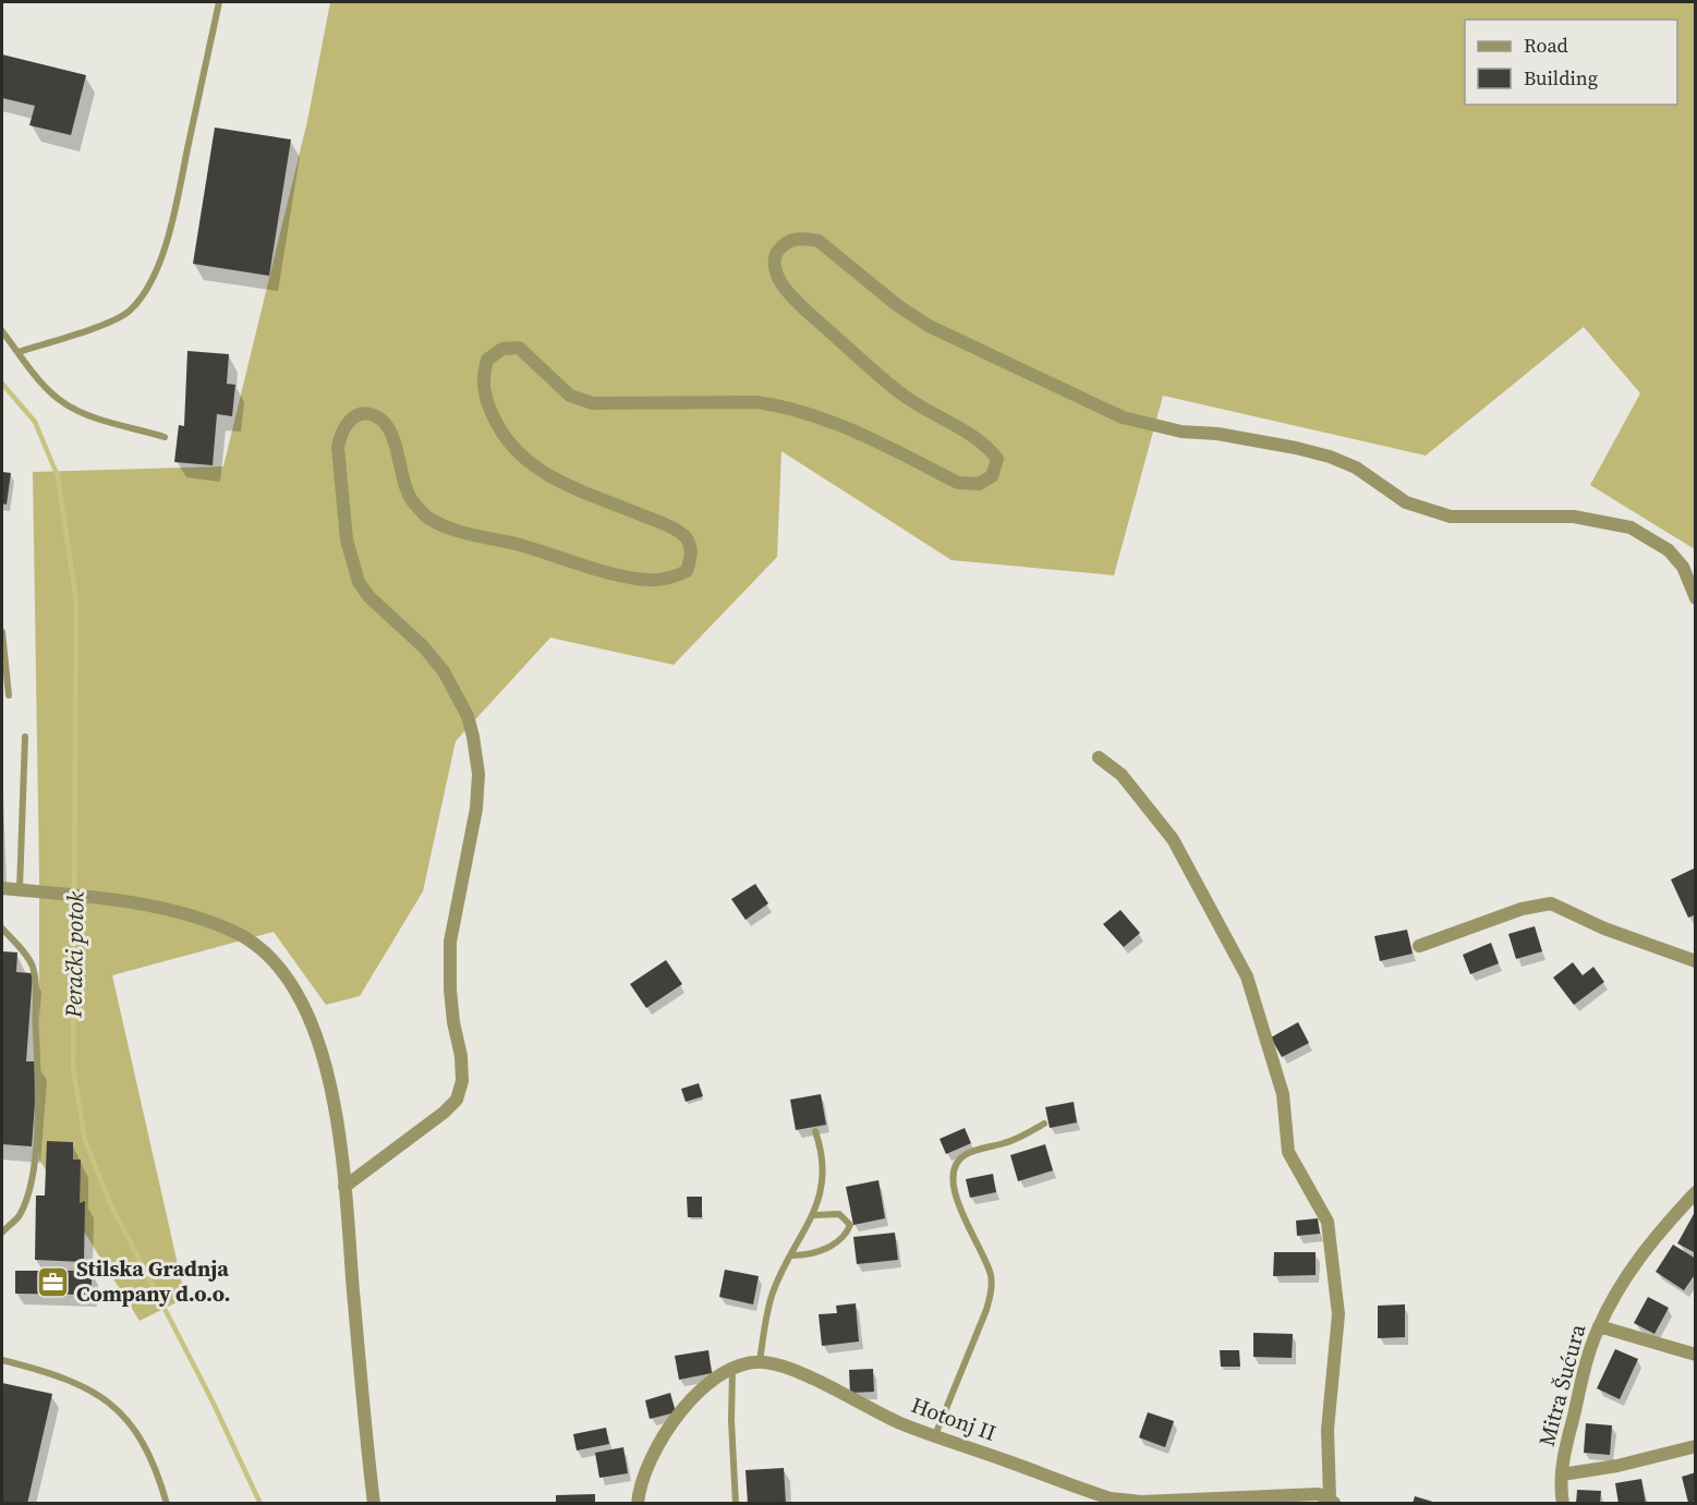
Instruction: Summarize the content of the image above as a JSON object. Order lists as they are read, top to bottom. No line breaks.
{"streets":{"street":["Mitra Šućura","Hotonj II"]},"water":["Perački potok"],"places":{"office":["Stilska Gradnja Company d.o.o."]},"legend":["Road","Building"]}
